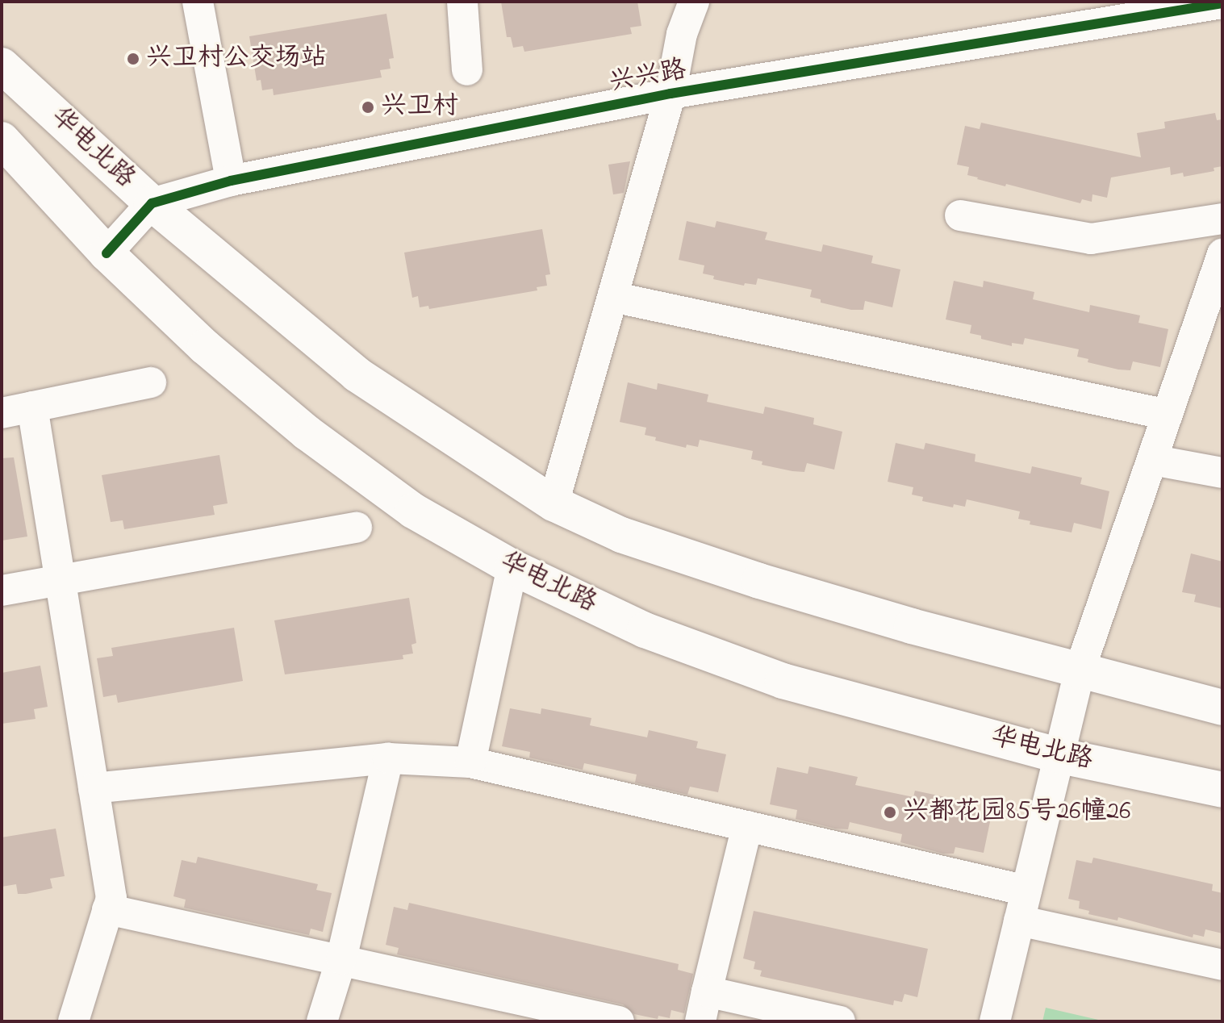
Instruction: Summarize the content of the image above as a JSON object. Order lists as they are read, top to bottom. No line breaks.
{"streets":{"main road":["华电北路"],"street":["兴兴路"]},"crossings":[["兴兴路","华电北路"]],"places":["兴卫村公交场站","兴卫村","兴都花园85号26幢26"]}
